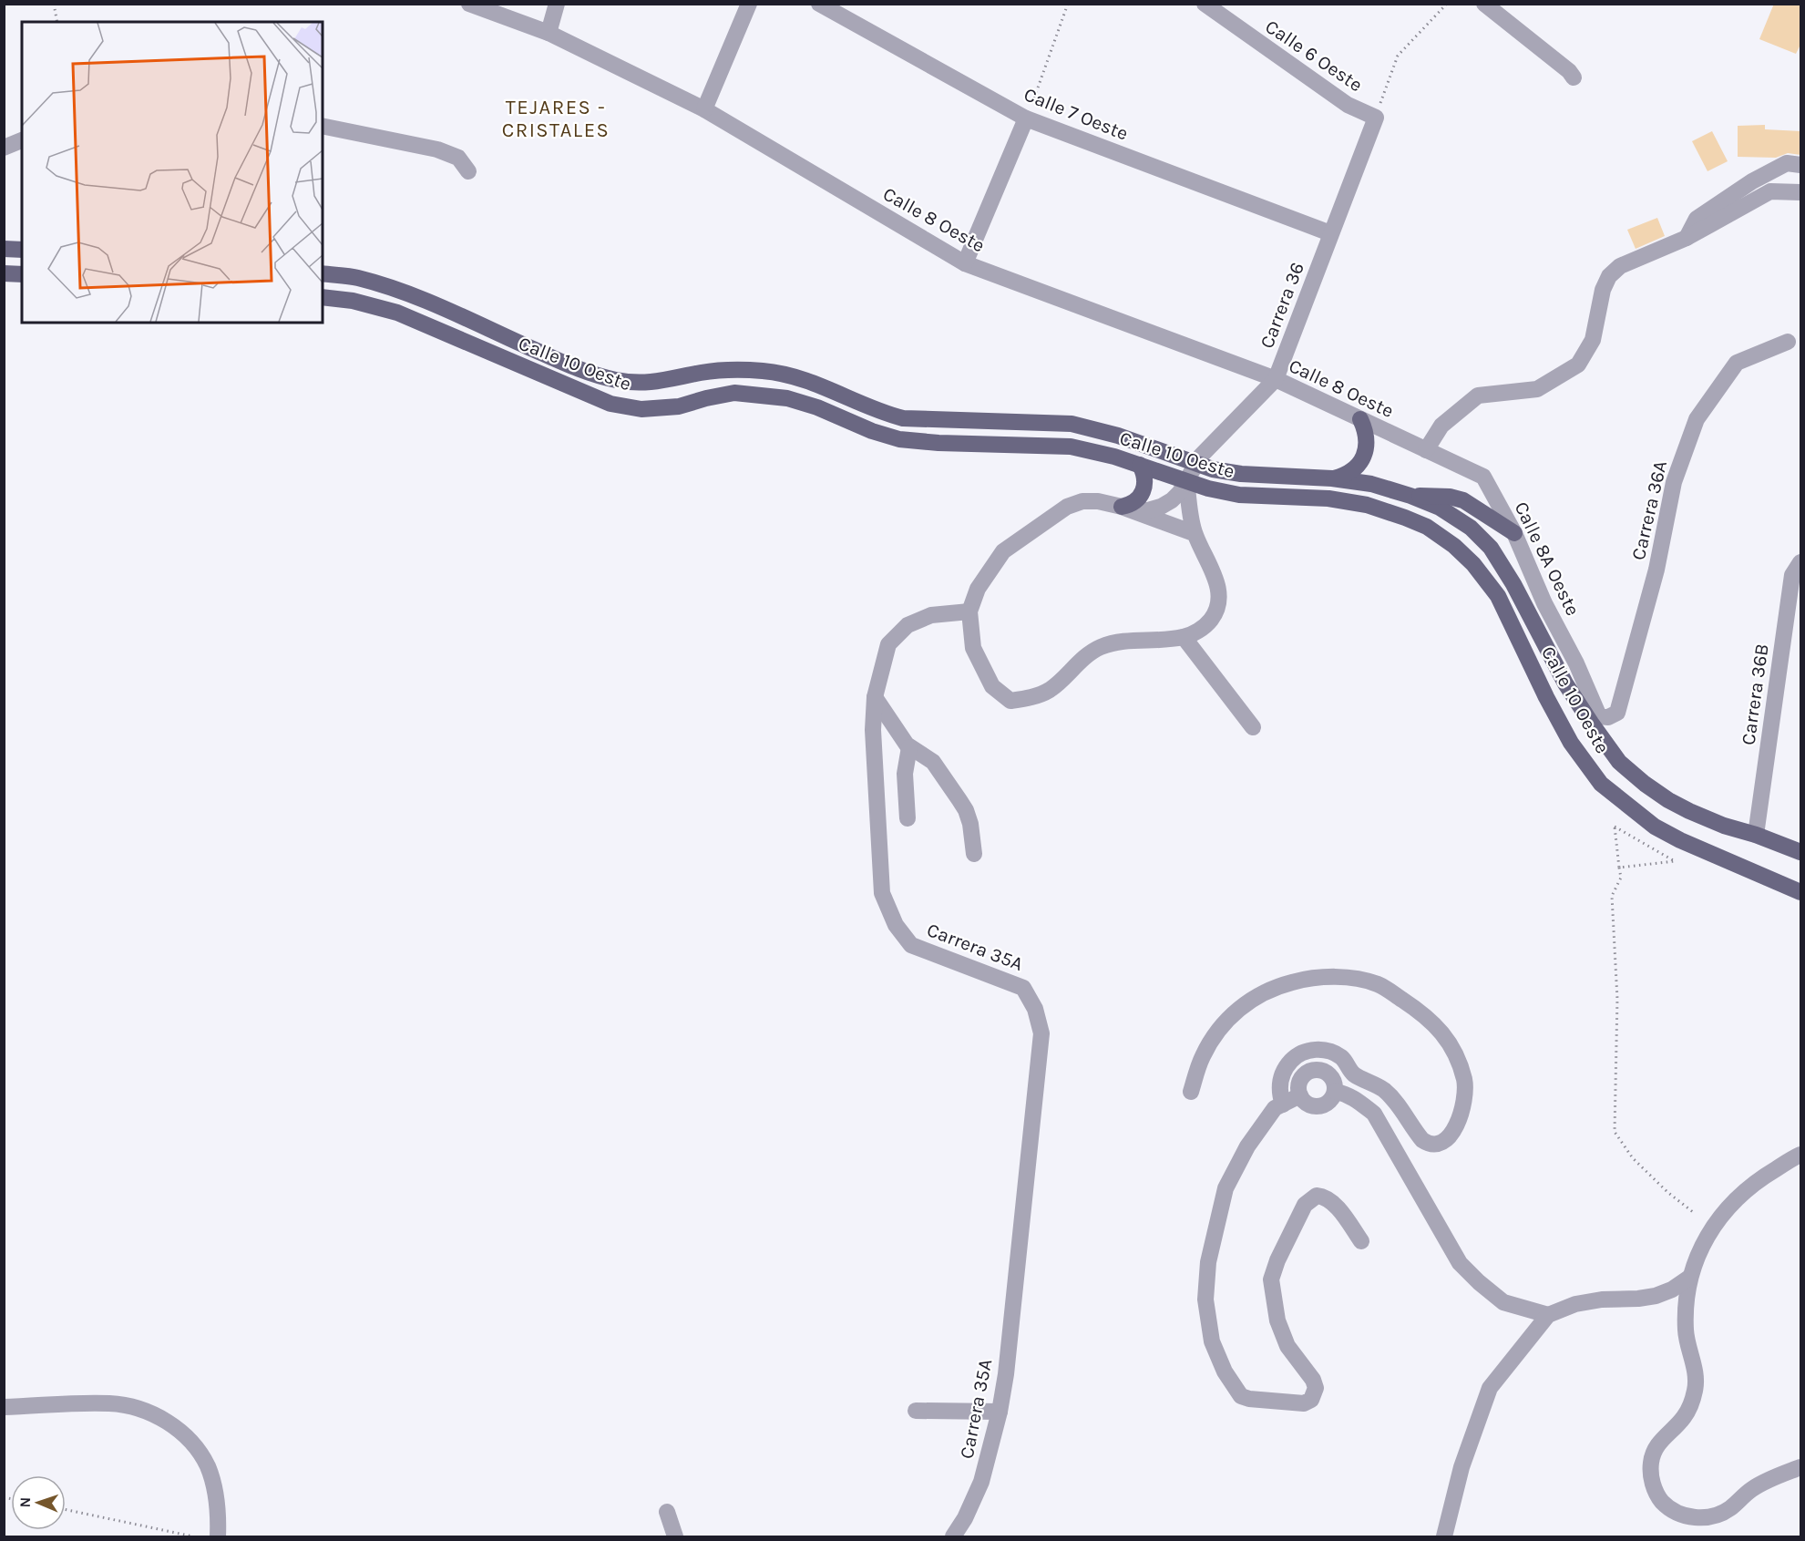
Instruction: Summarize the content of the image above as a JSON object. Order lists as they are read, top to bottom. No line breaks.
{"streets":{"main road":["Calle 10 Oeste"],"street":["Calle 6 Oeste","Calle 7 Oeste","Calle 8 Oeste","Carrera 36","Carrera 36A","Calle 8A Oeste","Carrera 36B","Carrera 35A"]},"crossings":[["Calle 6 Oeste","Carrera 36"],["Calle 7 Oeste","Carrera 36"],["Calle 8 Oeste","Carrera 36"],["Calle 8 Oeste","Calle 8A Oeste"],["Carrera 36","Calle 10 Oeste"],["Calle 10 Oeste","Carrera 36B"],["Carrera 36A","Calle 8A Oeste"]],"districts":["TEJARES - CRISTALES"],"north":"left"}
